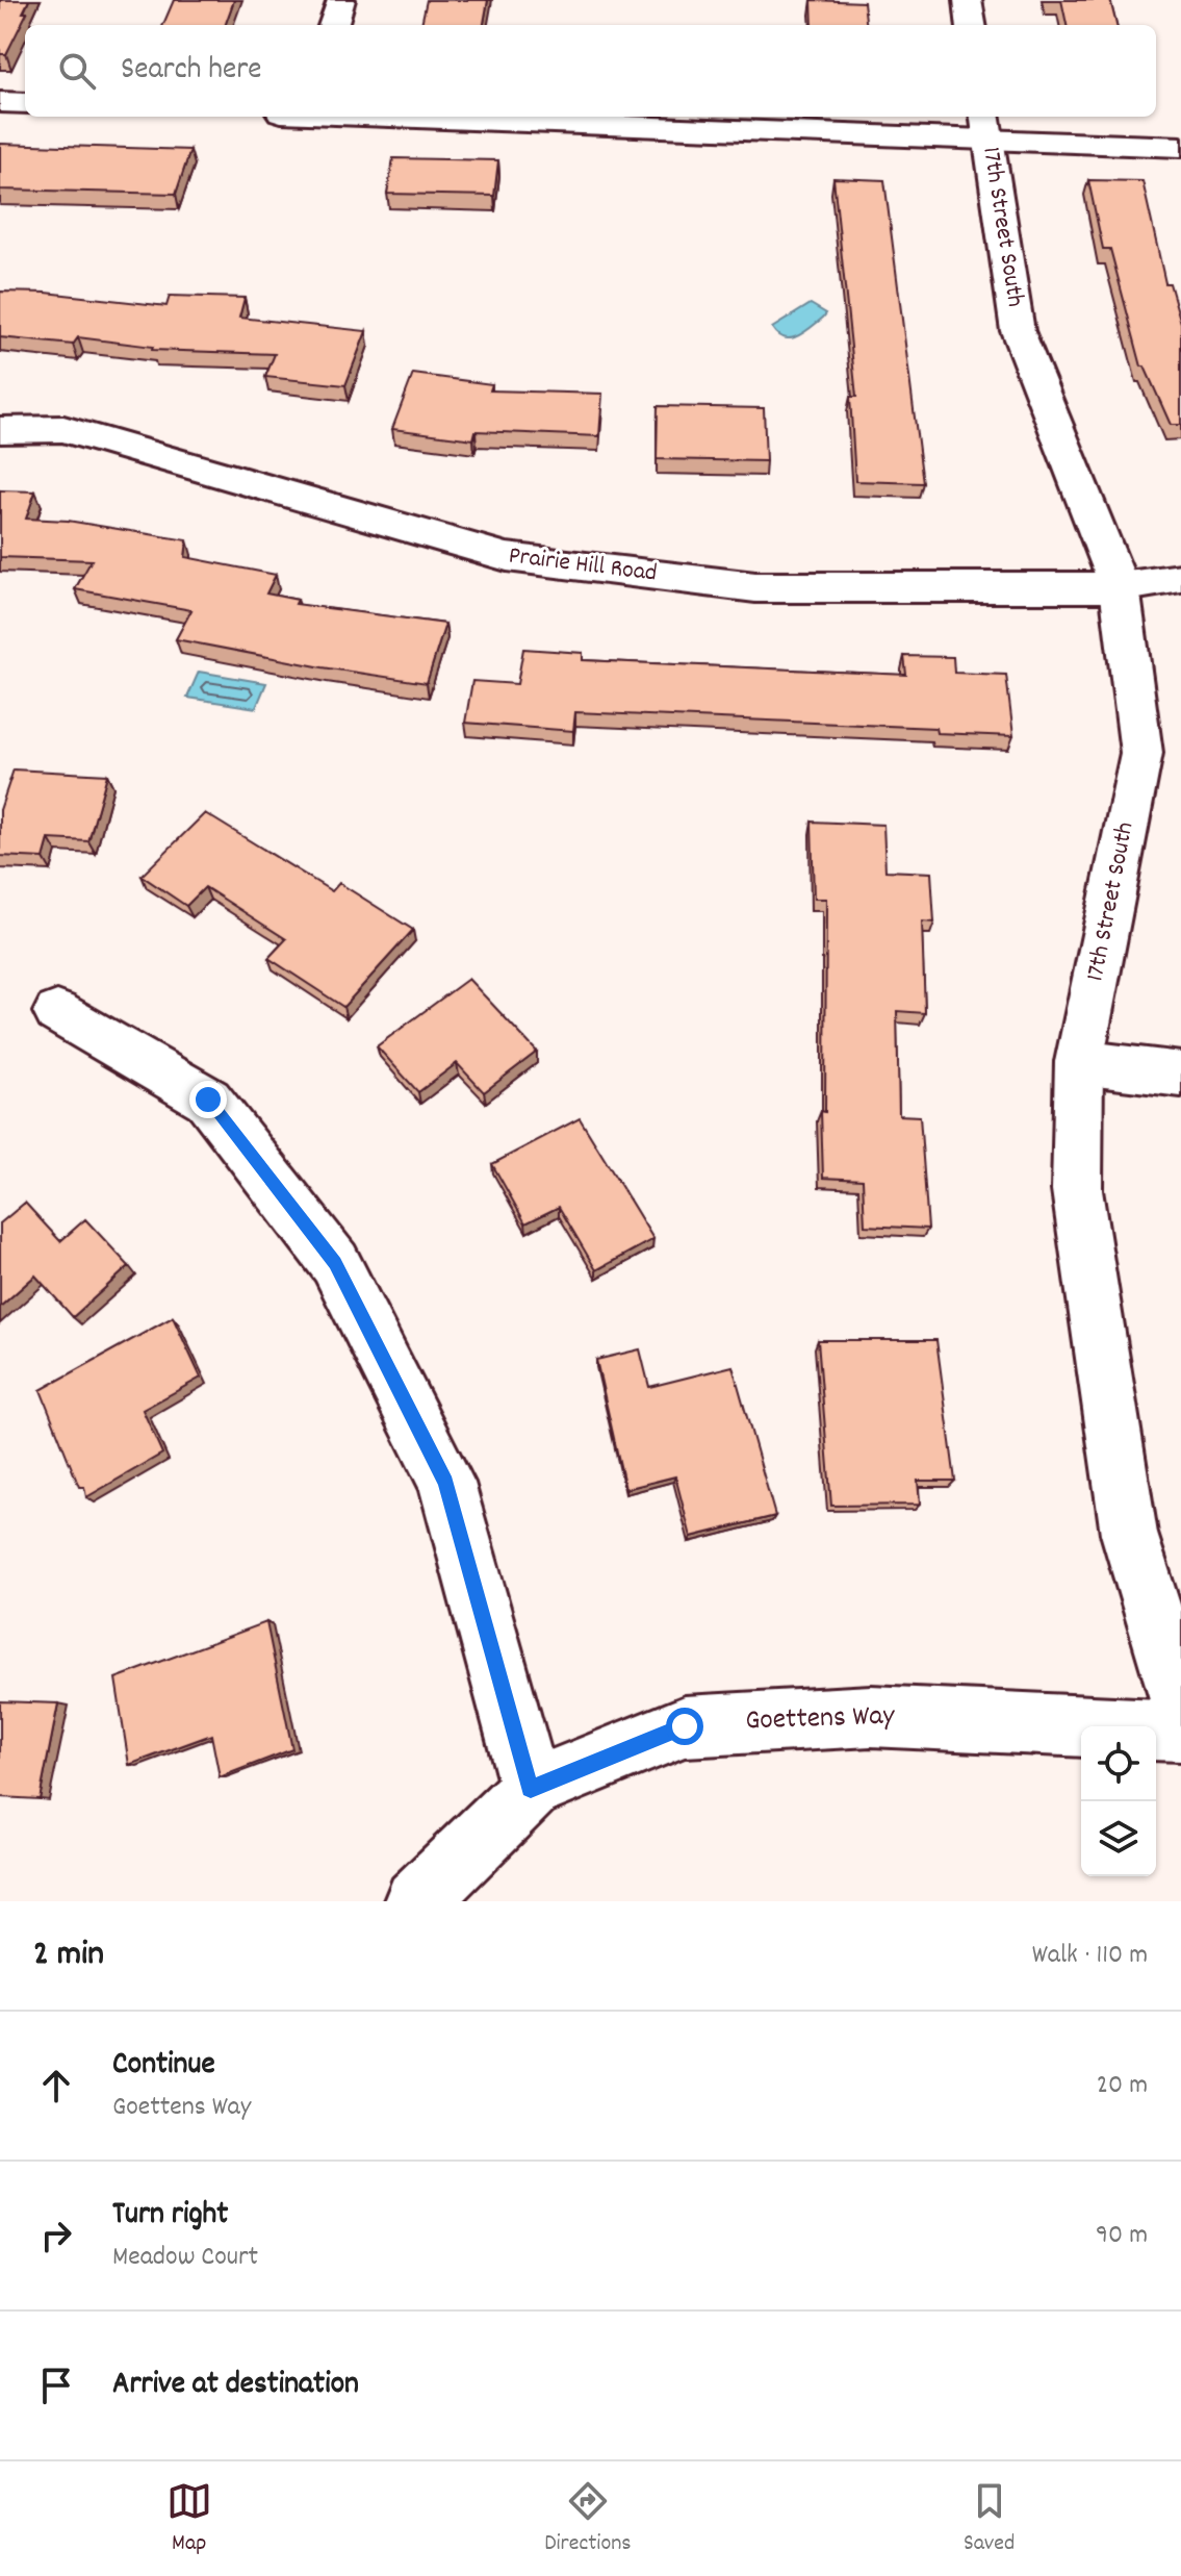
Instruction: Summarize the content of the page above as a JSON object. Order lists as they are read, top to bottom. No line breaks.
{"streets":{"street":["17th Street South","Prairie Hill Road","Goettens Way"]},"crossings":[["17th Street South","Prairie Hill Road"]],"page":{"search":"Search here","heading":["2 min","Walk · 110 m"],"list":[["Continue","Goettens Way","20 m"],["Turn right","Meadow Court","90 m"],"Arrive at destination"],"nav":["Map","Directions","Saved"]}}
